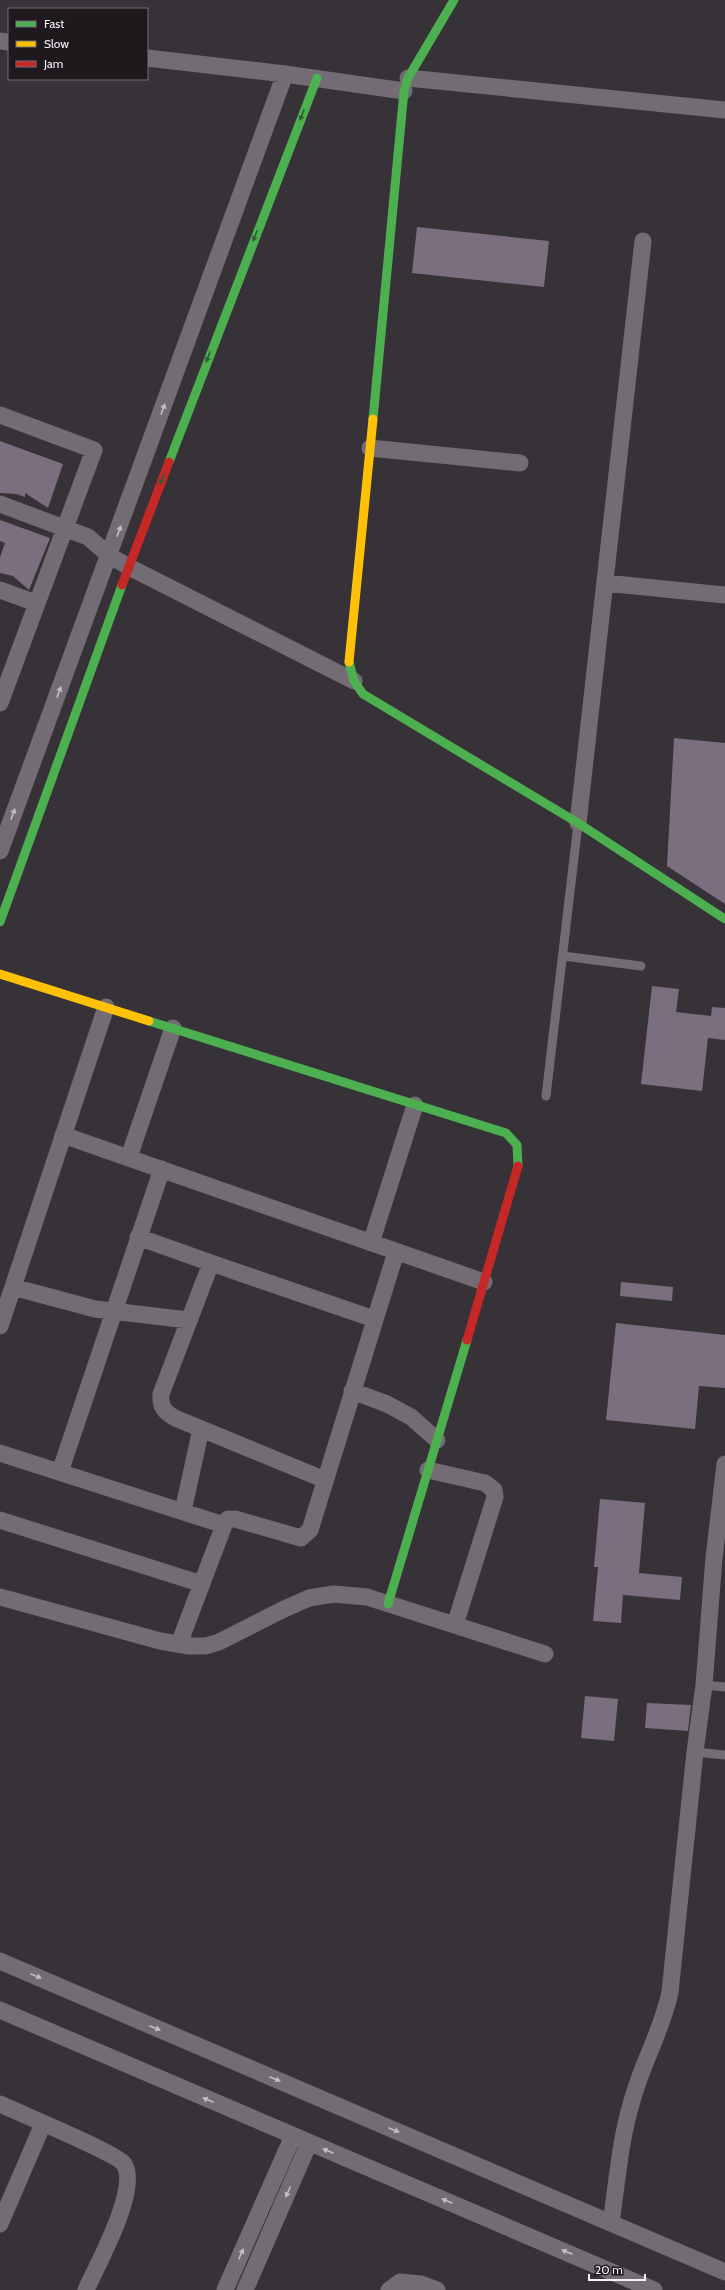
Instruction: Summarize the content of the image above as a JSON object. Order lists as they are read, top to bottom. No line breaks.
{"legend":["Fast","Slow","Jam"],"scale_bar":"20 m"}
